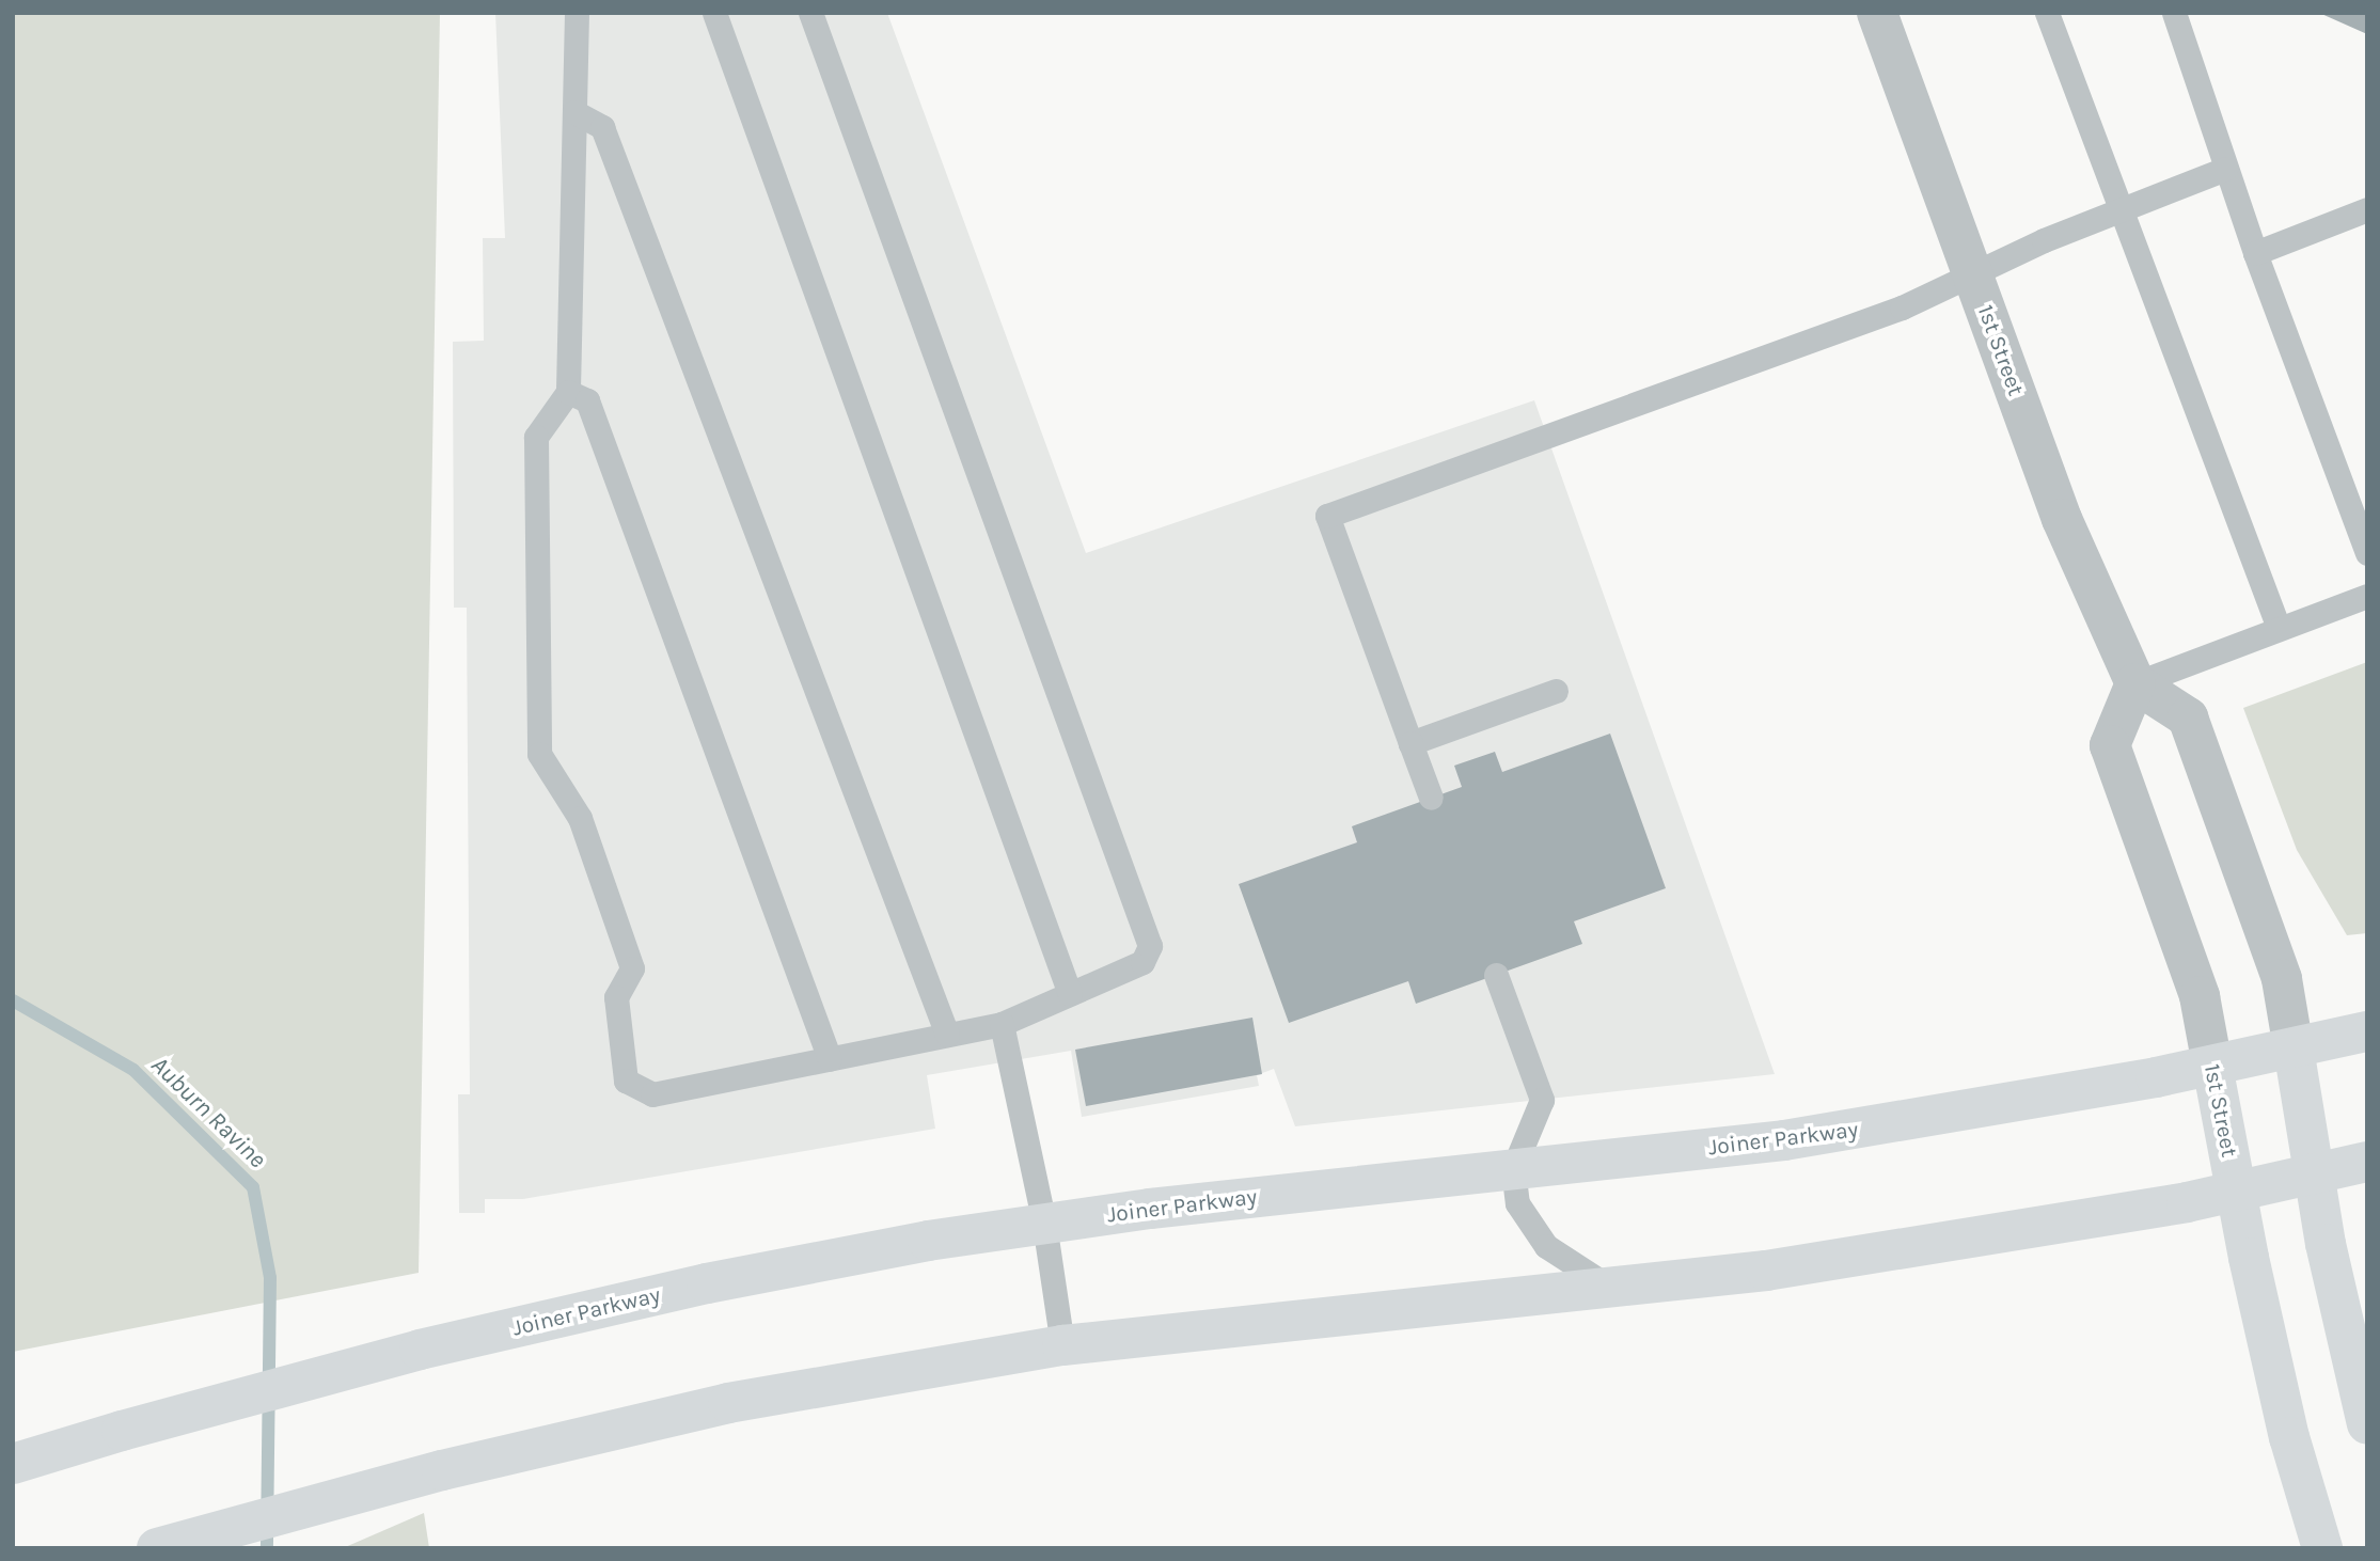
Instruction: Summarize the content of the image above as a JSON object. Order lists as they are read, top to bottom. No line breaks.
{"streets":{"main road":["1st Street","Joiner Parkway"]},"crossings":[["1st Street","Joiner Parkway"]],"water":["Auburn Ravine"]}
